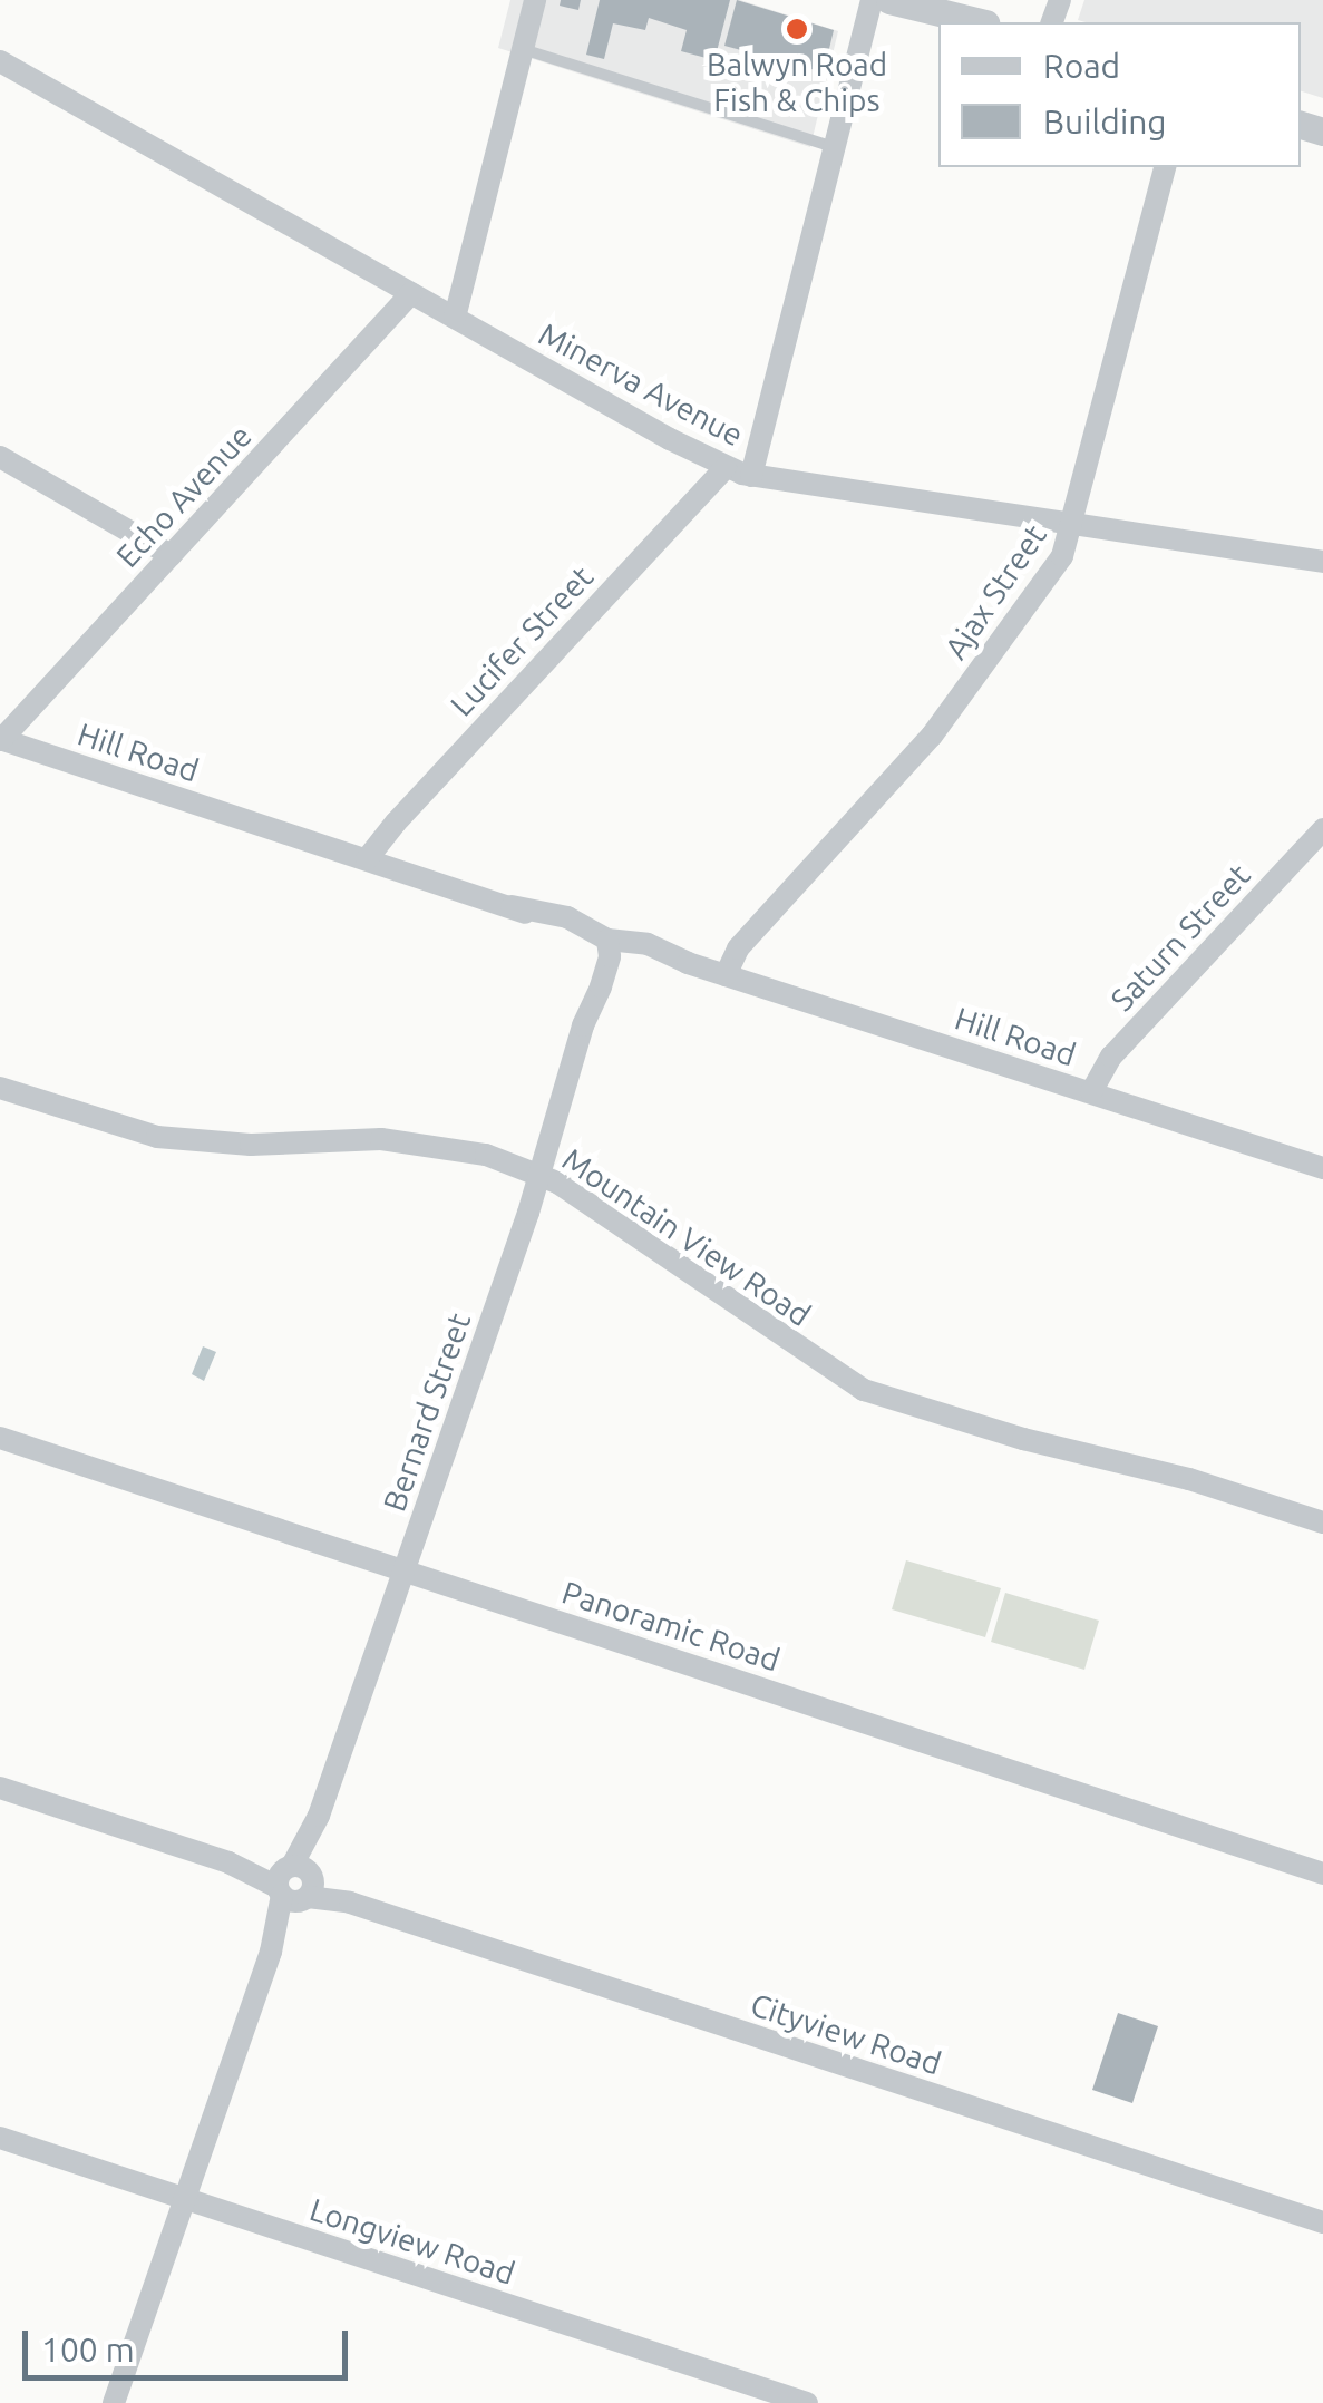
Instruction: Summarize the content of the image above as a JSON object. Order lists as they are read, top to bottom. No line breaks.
{"streets":{"street":["Minerva Avenue","Echo Avenue","Ajax Street","Lucifer Street","Hill Road","Saturn Street","Mountain View Road","Bernard Street","Panoramic Road","Cityview Road","Longview Road"]},"crossings":[["Minerva Avenue","Echo Avenue"],["Minerva Avenue","Ajax Street"],["Minerva Avenue","Lucifer Street"],["Echo Avenue","Hill Road"],["Ajax Street","Hill Road"],["Lucifer Street","Hill Road"],["Hill Road","Saturn Street"],["Hill Road","Bernard Street"],["Mountain View Road","Bernard Street"],["Bernard Street","Panoramic Road"],["Bernard Street","Cityview Road"],["Bernard Street","Longview Road"]],"places":["Balwyn Road Fish & Chips"],"legend":["Road","Building"],"scale_bar":"100 m"}
